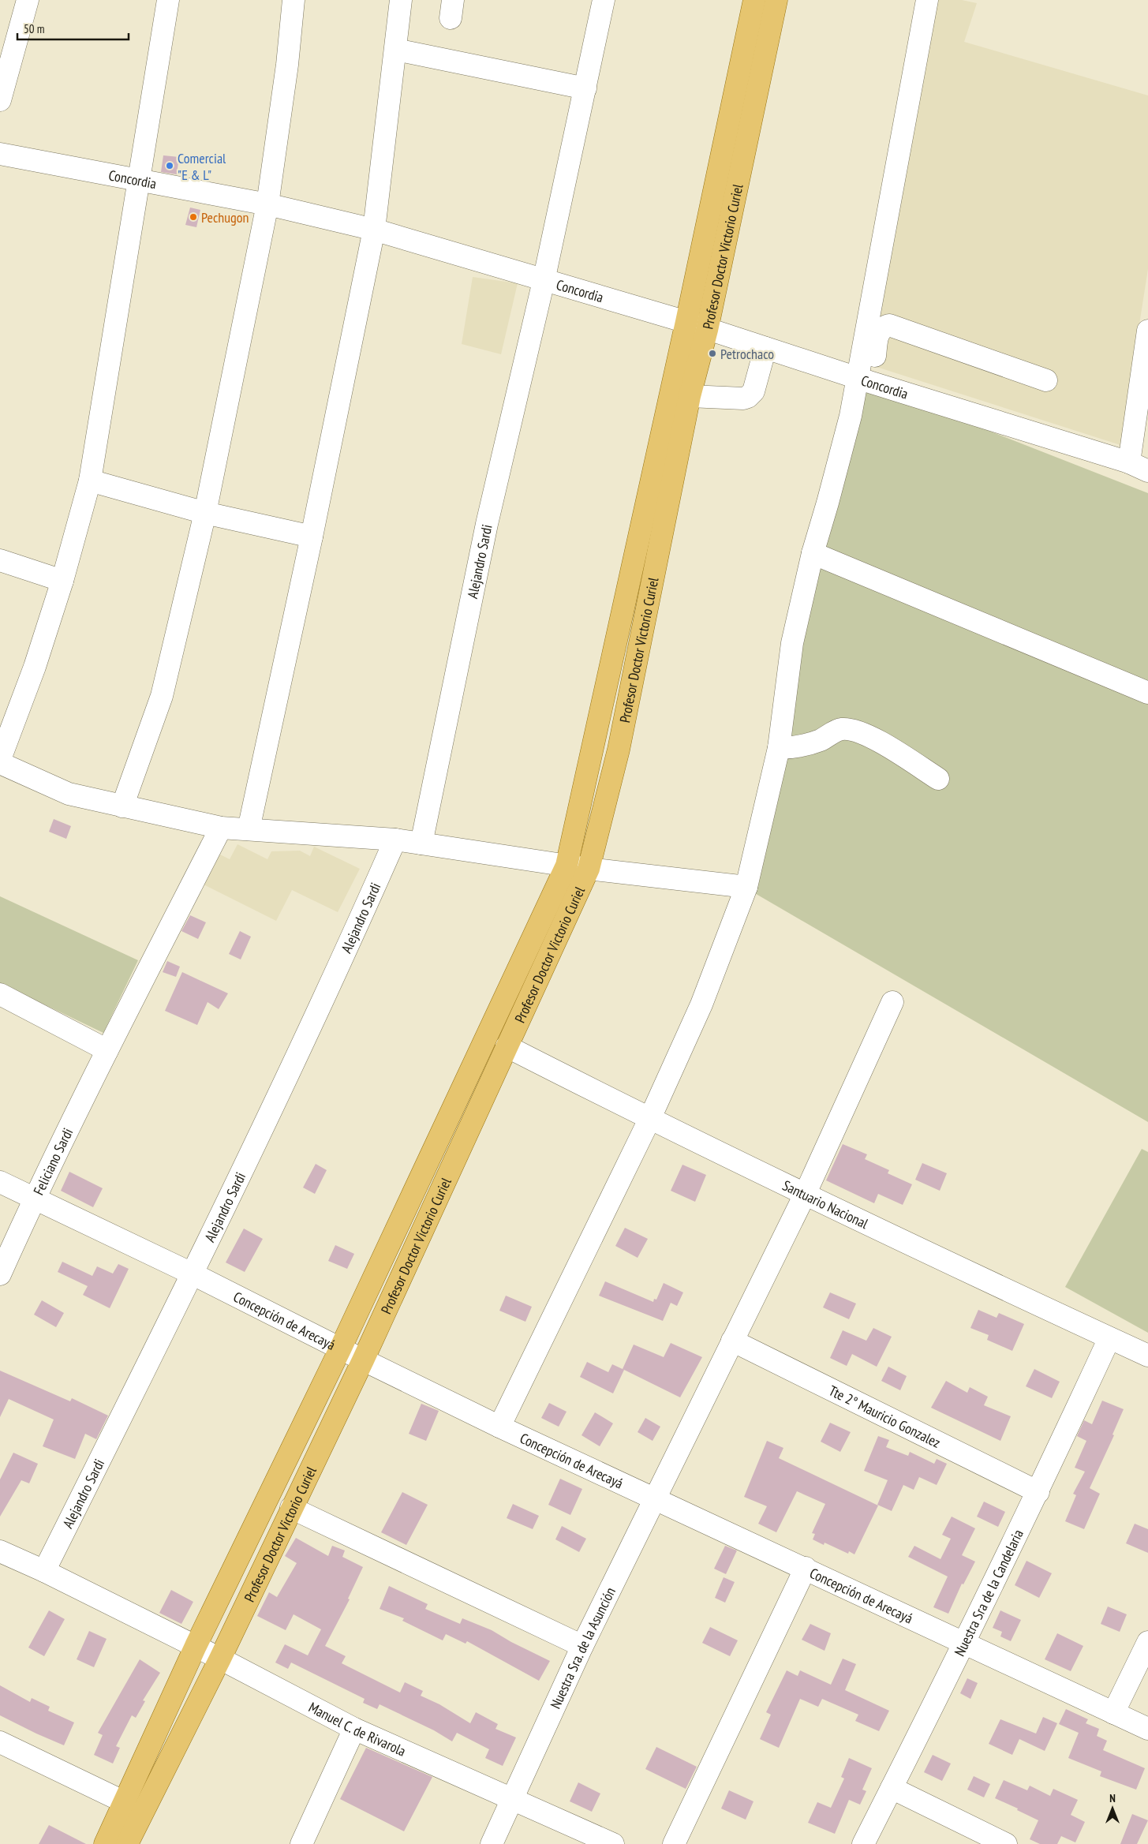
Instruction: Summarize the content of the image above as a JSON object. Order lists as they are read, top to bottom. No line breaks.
{"streets":{"main road":["Profesor Doctor Victorio Curiel"],"street":["Concordia","Alejandro Sardi","Feliciano Sardi","Santuario Nacional","Concepción de Arecayá","Tte 2° Mauricio Gonzalez","Nuestra Sra de la Candelaria","Nuestra Sra. de la Asunción","Manuel C. de Rivarola"]},"crossings":[["Concordia","Profesor Doctor Victorio Curiel"],["Concordia","Alejandro Sardi"],["Profesor Doctor Victorio Curiel","Santuario Nacional"],["Profesor Doctor Victorio Curiel","Concepción de Arecayá"],["Profesor Doctor Victorio Curiel","Manuel C. de Rivarola"],["Alejandro Sardi","Concepción de Arecayá"],["Alejandro Sardi","Manuel C. de Rivarola"],["Feliciano Sardi","Concepción de Arecayá"],["Santuario Nacional","Nuestra Sra de la Candelaria"],["Santuario Nacional","Nuestra Sra. de la Asunción"],["Concepción de Arecayá","Nuestra Sra de la Candelaria"],["Concepción de Arecayá","Nuestra Sra. de la Asunción"],["Tte 2° Mauricio Gonzalez","Nuestra Sra de la Candelaria"],["Tte 2° Mauricio Gonzalez","Nuestra Sra. de la Asunción"],["Nuestra Sra. de la Asunción","Manuel C. de Rivarola"]],"places":["Comercial \"E & L\"","Pechugon","Petrochaco"],"scale_bar":"50 m","north":"top"}
